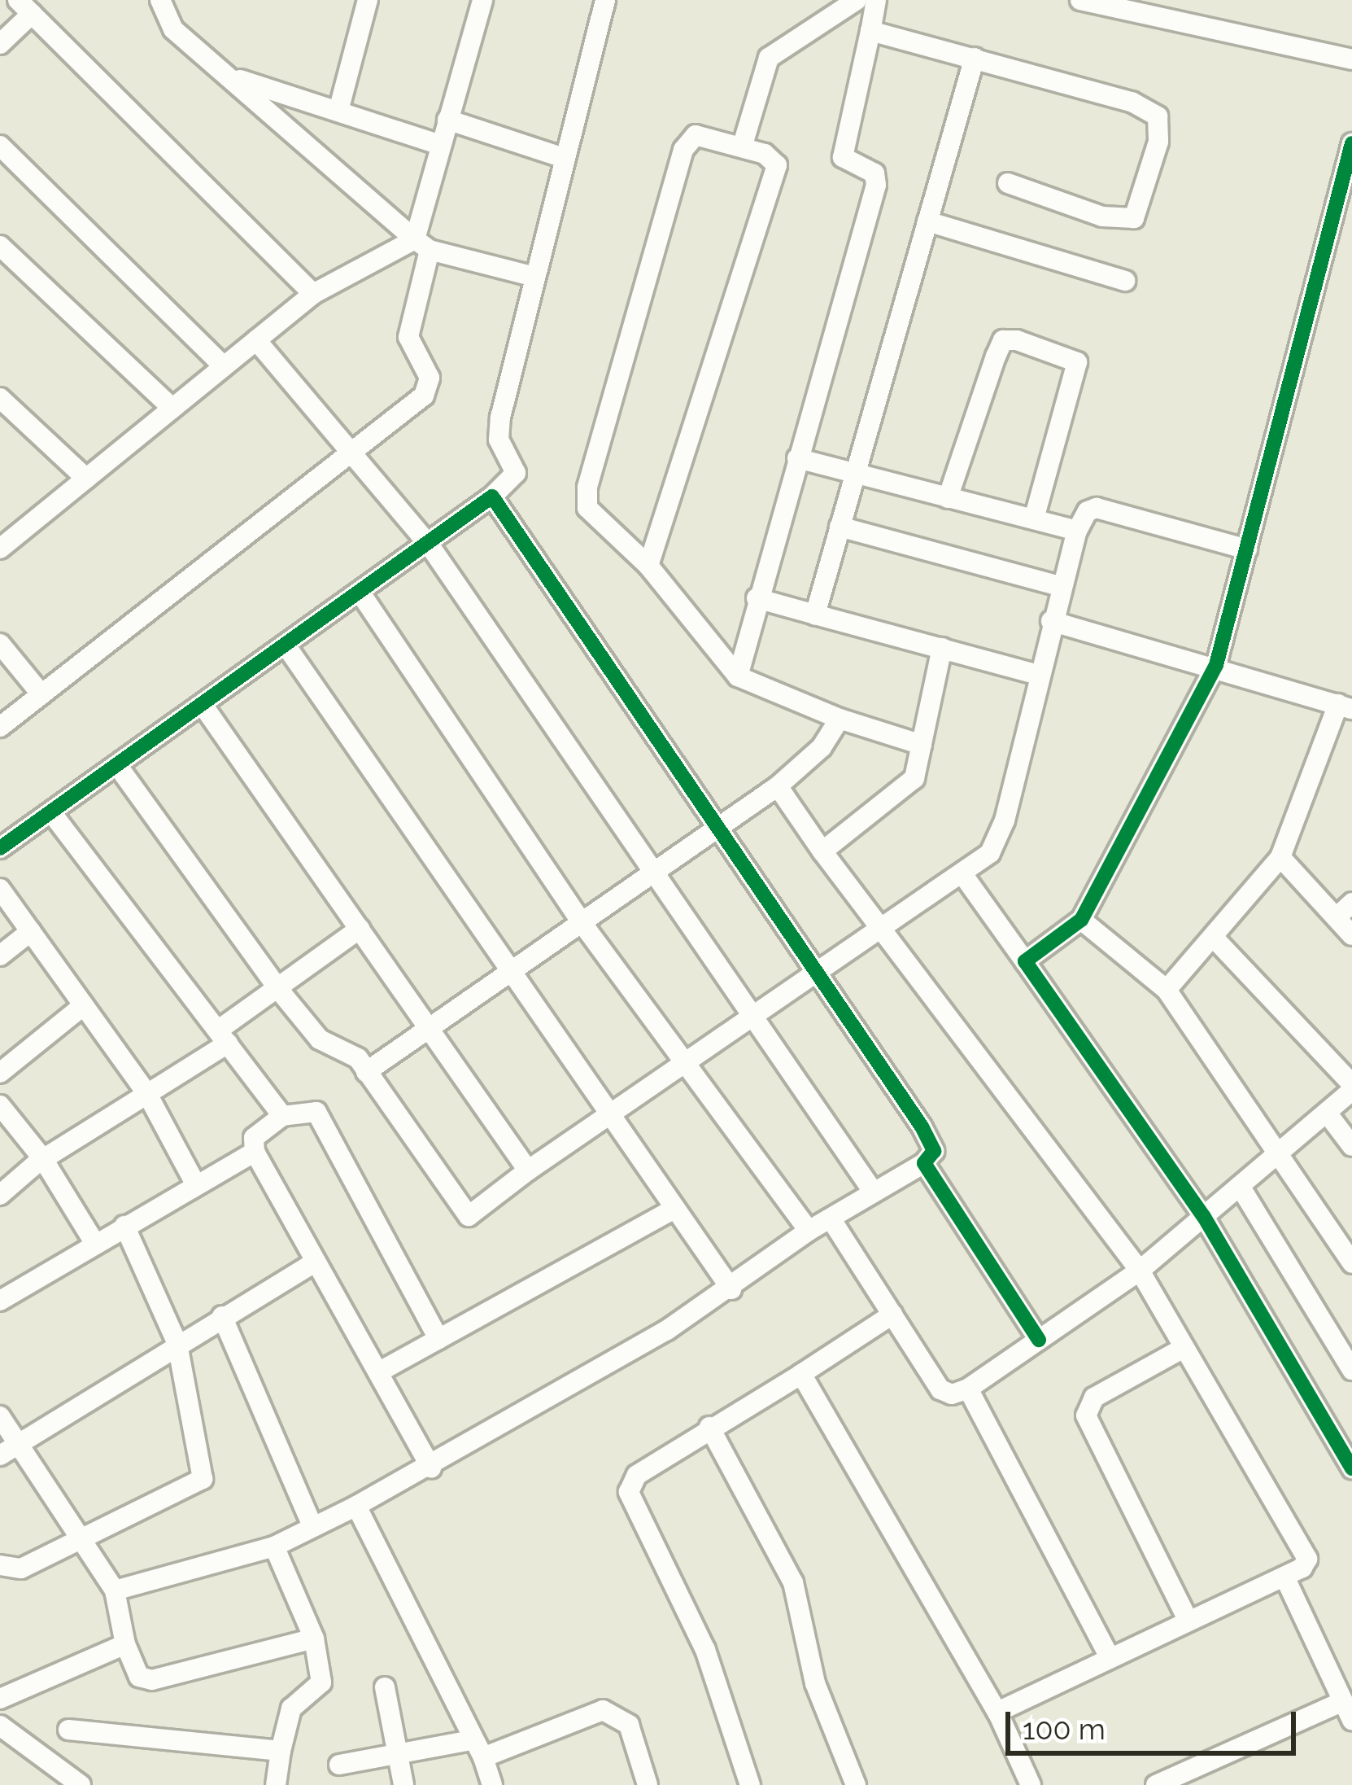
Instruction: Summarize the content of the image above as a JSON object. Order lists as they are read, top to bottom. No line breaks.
{"scale_bar":"100 m"}
